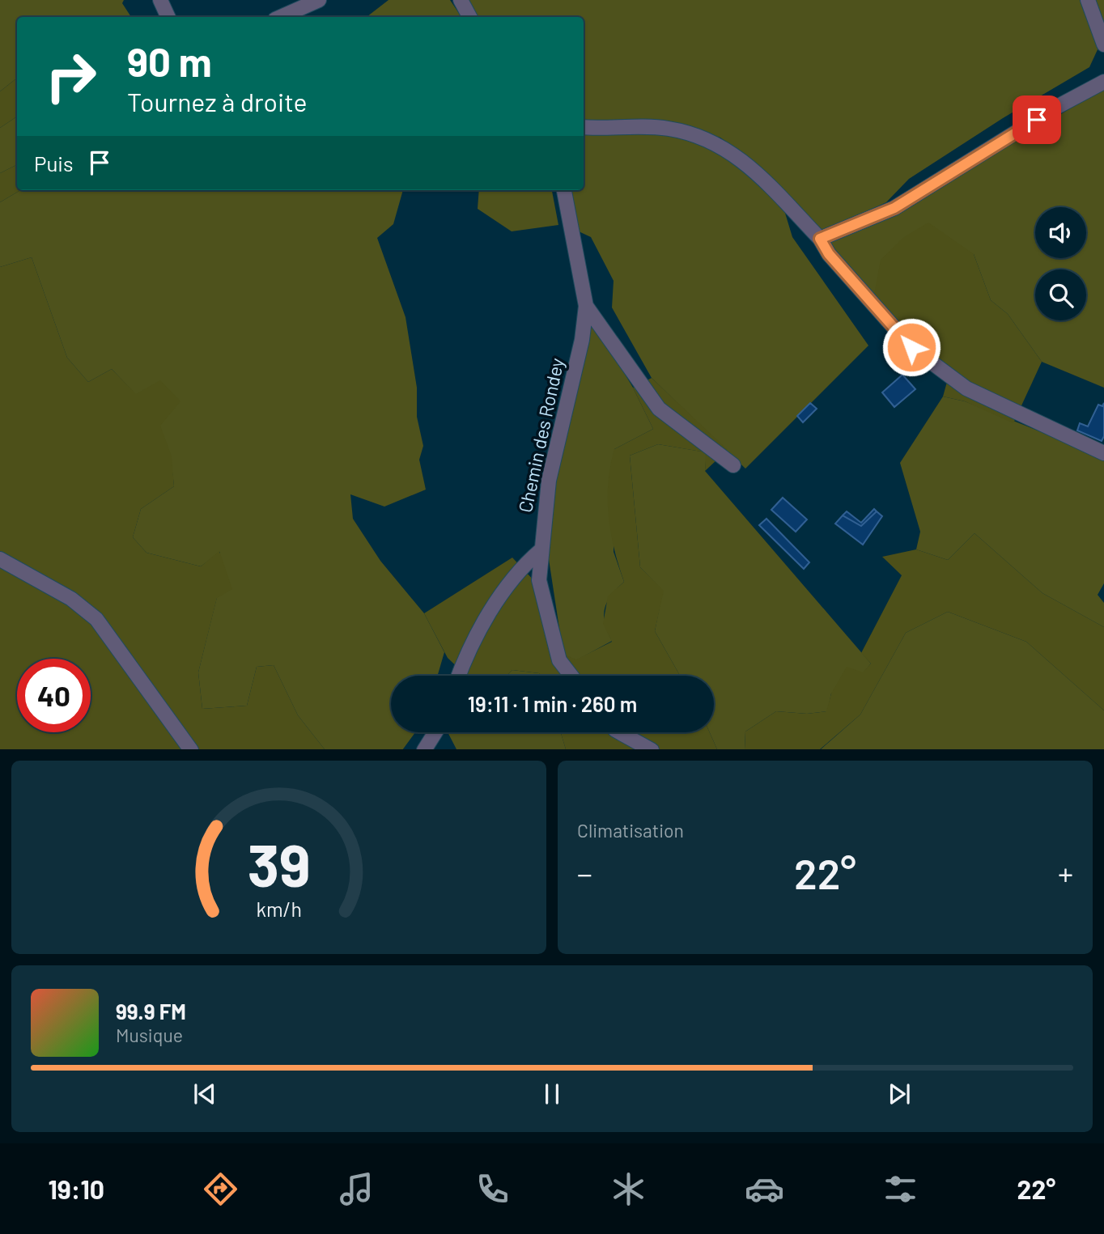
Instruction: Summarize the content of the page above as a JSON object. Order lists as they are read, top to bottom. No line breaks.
{"streets":{"street":["Chemin des Rondey"]},"page":{"turn":["90 m","Tournez à droite"],"then":"Puis","limit":"40","trip":"19:11 · 1 min · 260 m","tile":"Climatisation","heat":["−","22°","+"],"song":["99.9 FM","Musique"],"tabs":["19:10","22°"],"gauge":["39","km/h"]}}
